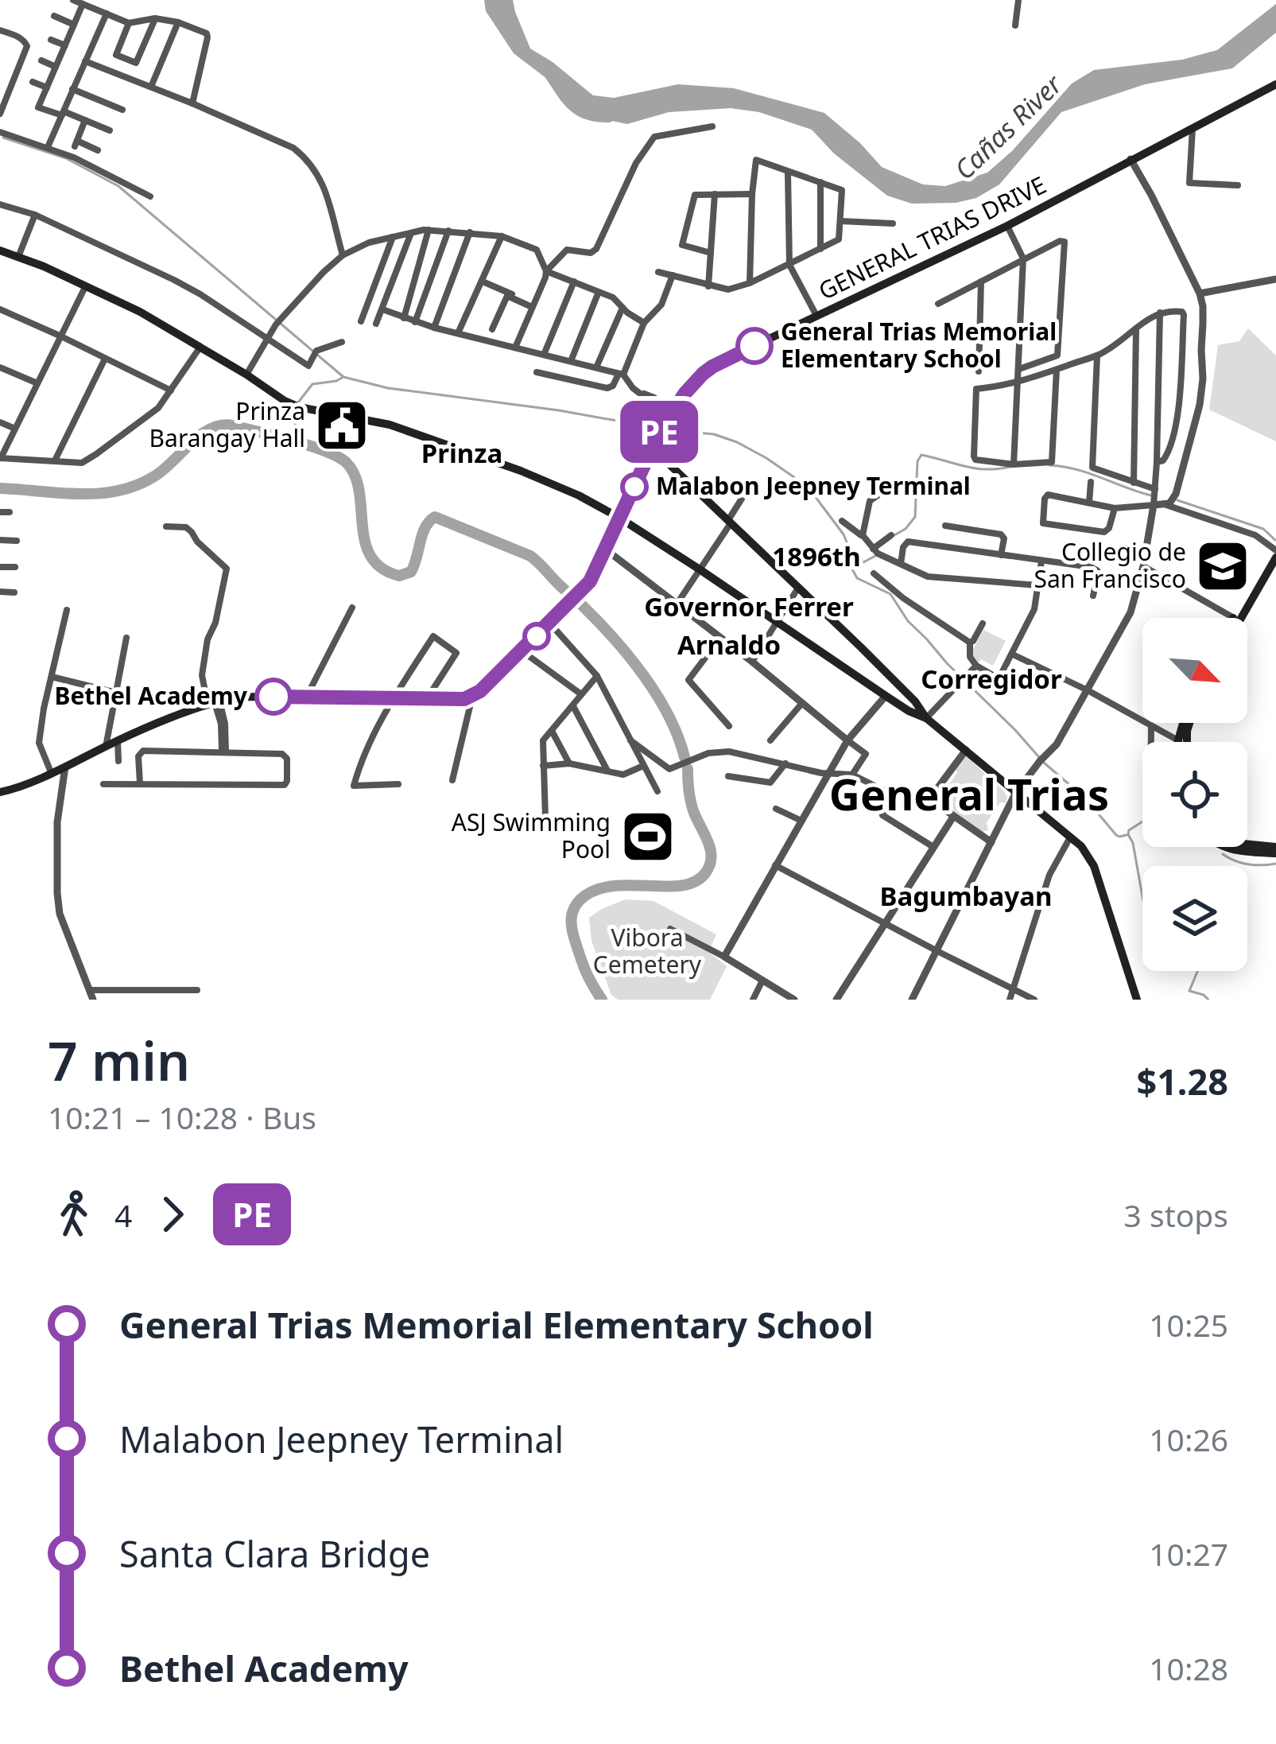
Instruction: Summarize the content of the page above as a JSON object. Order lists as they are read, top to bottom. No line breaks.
{"streets":{"main road":["GENERAL TRIAS DRIVE"]},"districts":["Prinza","1896th","Governor Ferrer","Arnaldo","Corregidor","General Trias","Bagumbayan"],"water":["Cañas River"],"parks":["Vibora Cemetery"],"places":{"other":["General Trias Memorial Elementary School","Malabon Jeepney Terminal","Bethel Academy"],"public building":["Prinza Barangay Hall"],"school or university":["Collegio de San Francisco"],"sports":["ASJ Swimming Pool"]},"lines":["bus line PE"],"north":"bottom right","page":{"on_map":"PE","heading":["7 min","10:21 – 10:28 · Bus","$1.28"],"legs":["4","PE","3 stops"],"list":[{"name":"General Trias Memorial Elementary School","value":"10:25"},{"name":"Malabon Jeepney Terminal","value":"10:26"},{"name":"Santa Clara Bridge","value":"10:27"},{"name":"Bethel Academy","value":"10:28"}]}}
